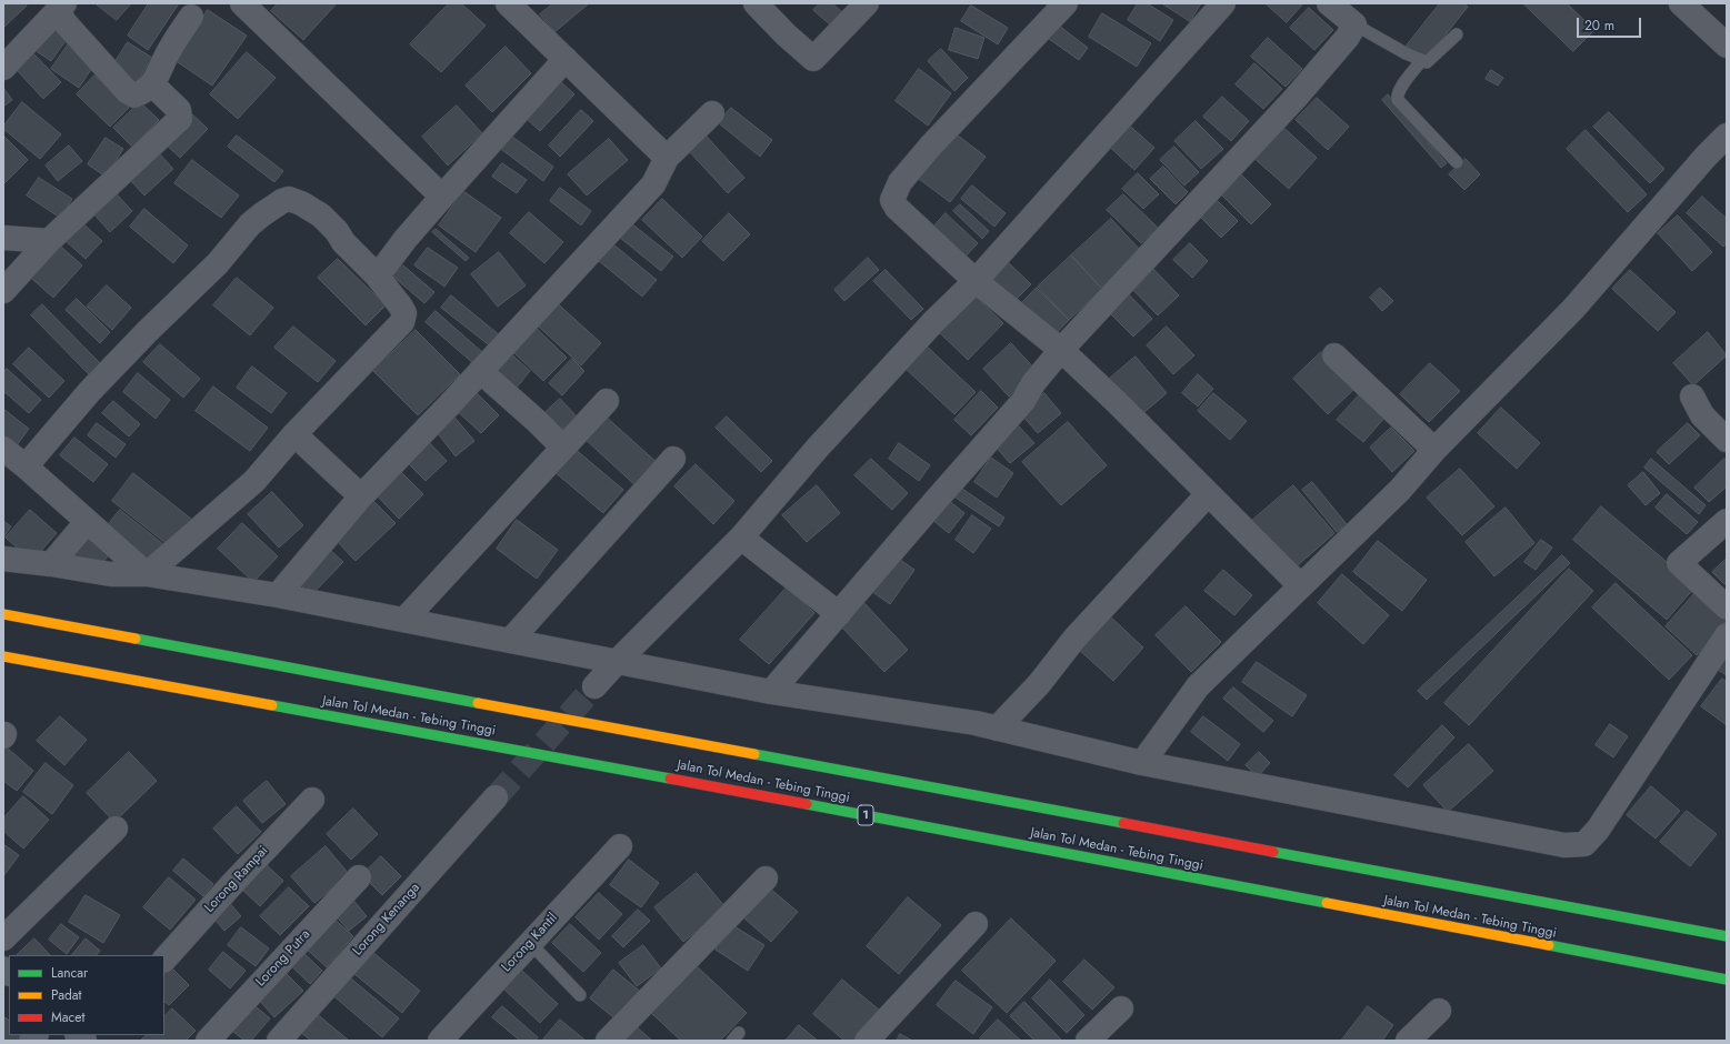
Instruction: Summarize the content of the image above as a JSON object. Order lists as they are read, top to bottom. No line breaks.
{"streets":{"highway":["Jalan Tol Medan - Tebing Tinggi","1"],"street":["Lorong Rampai","Lorong Kenanga","Lorong Kantil","Lorong Putra"]},"legend":["Lancar","Padat","Macet"],"scale_bar":"20 m"}
